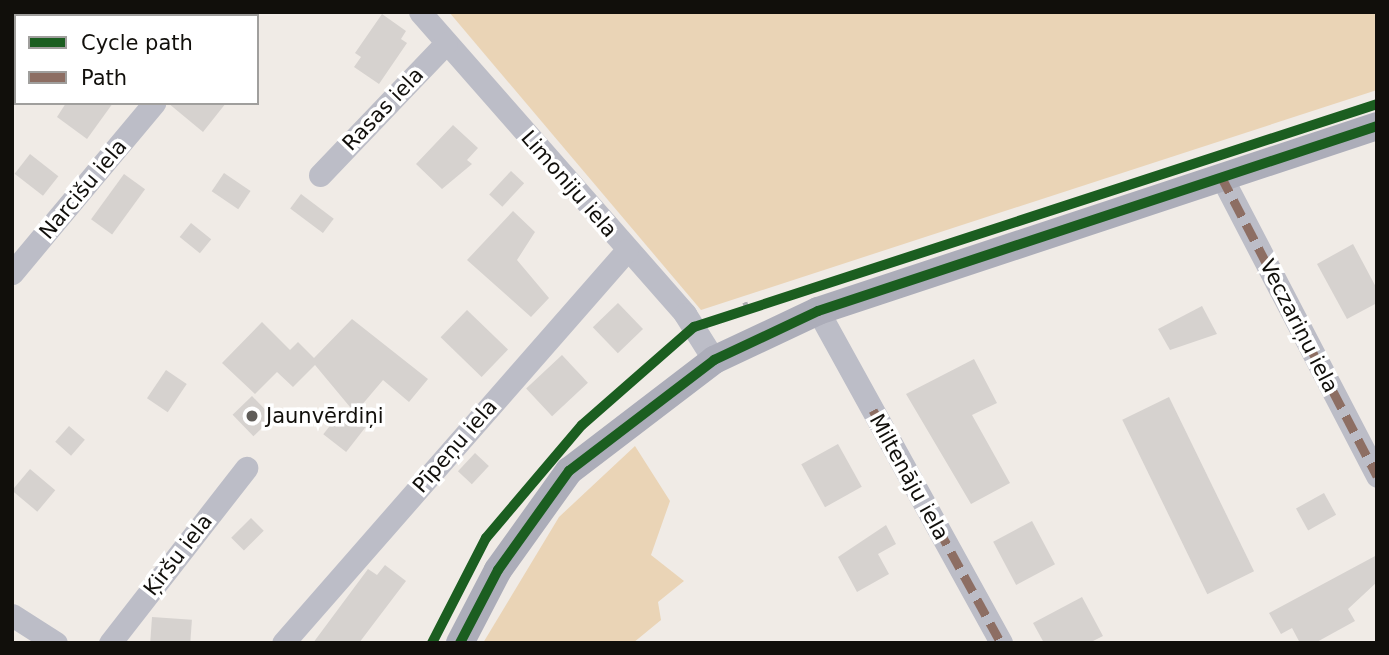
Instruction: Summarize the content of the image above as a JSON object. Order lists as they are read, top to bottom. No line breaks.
{"streets":{"street":["Rasas iela","Limoniju iela","Narcišu iela","Veczariņu iela","Pīpeņu iela","Miltenāju iela","Ķiršu iela"]},"crossings":[["Rasas iela","Limoniju iela"],["Limoniju iela","Pīpeņu iela"]],"places":["Jaunvērdiņi"],"legend":["Cycle path","Path"]}
